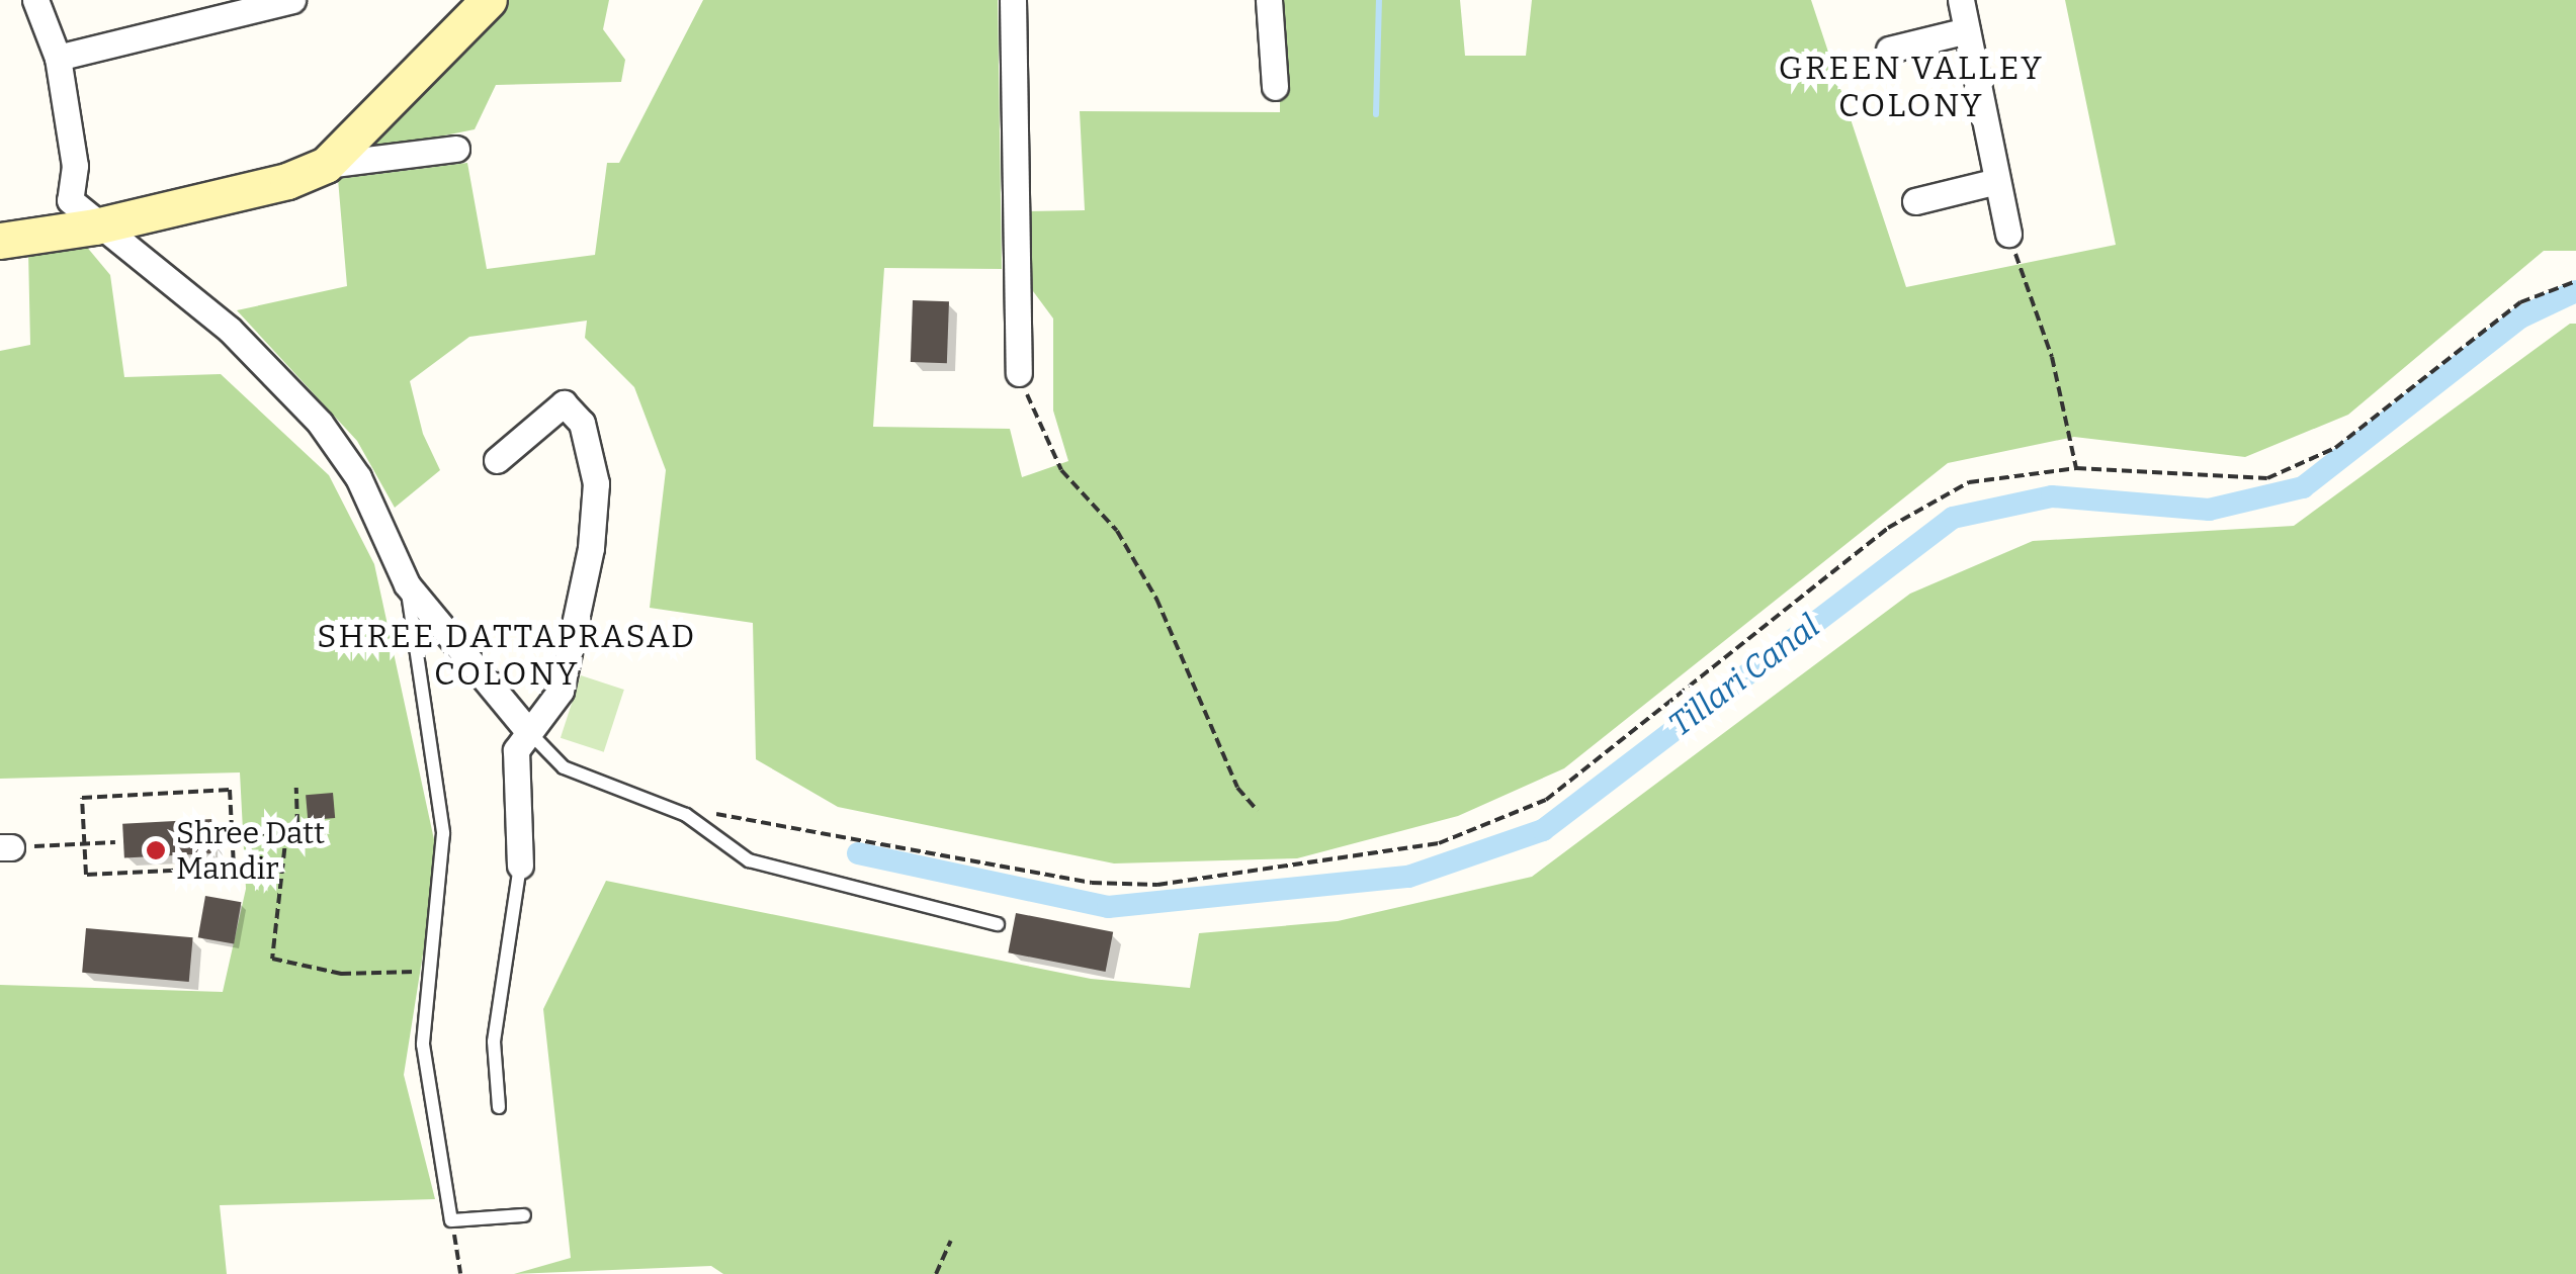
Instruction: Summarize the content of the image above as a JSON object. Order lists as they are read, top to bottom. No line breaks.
{"districts":["GREEN VALLEY COLONY","SHREE DATTAPRASAD COLONY"],"water":["Tillari Canal"],"places":["Shree Datt Mandir"]}
